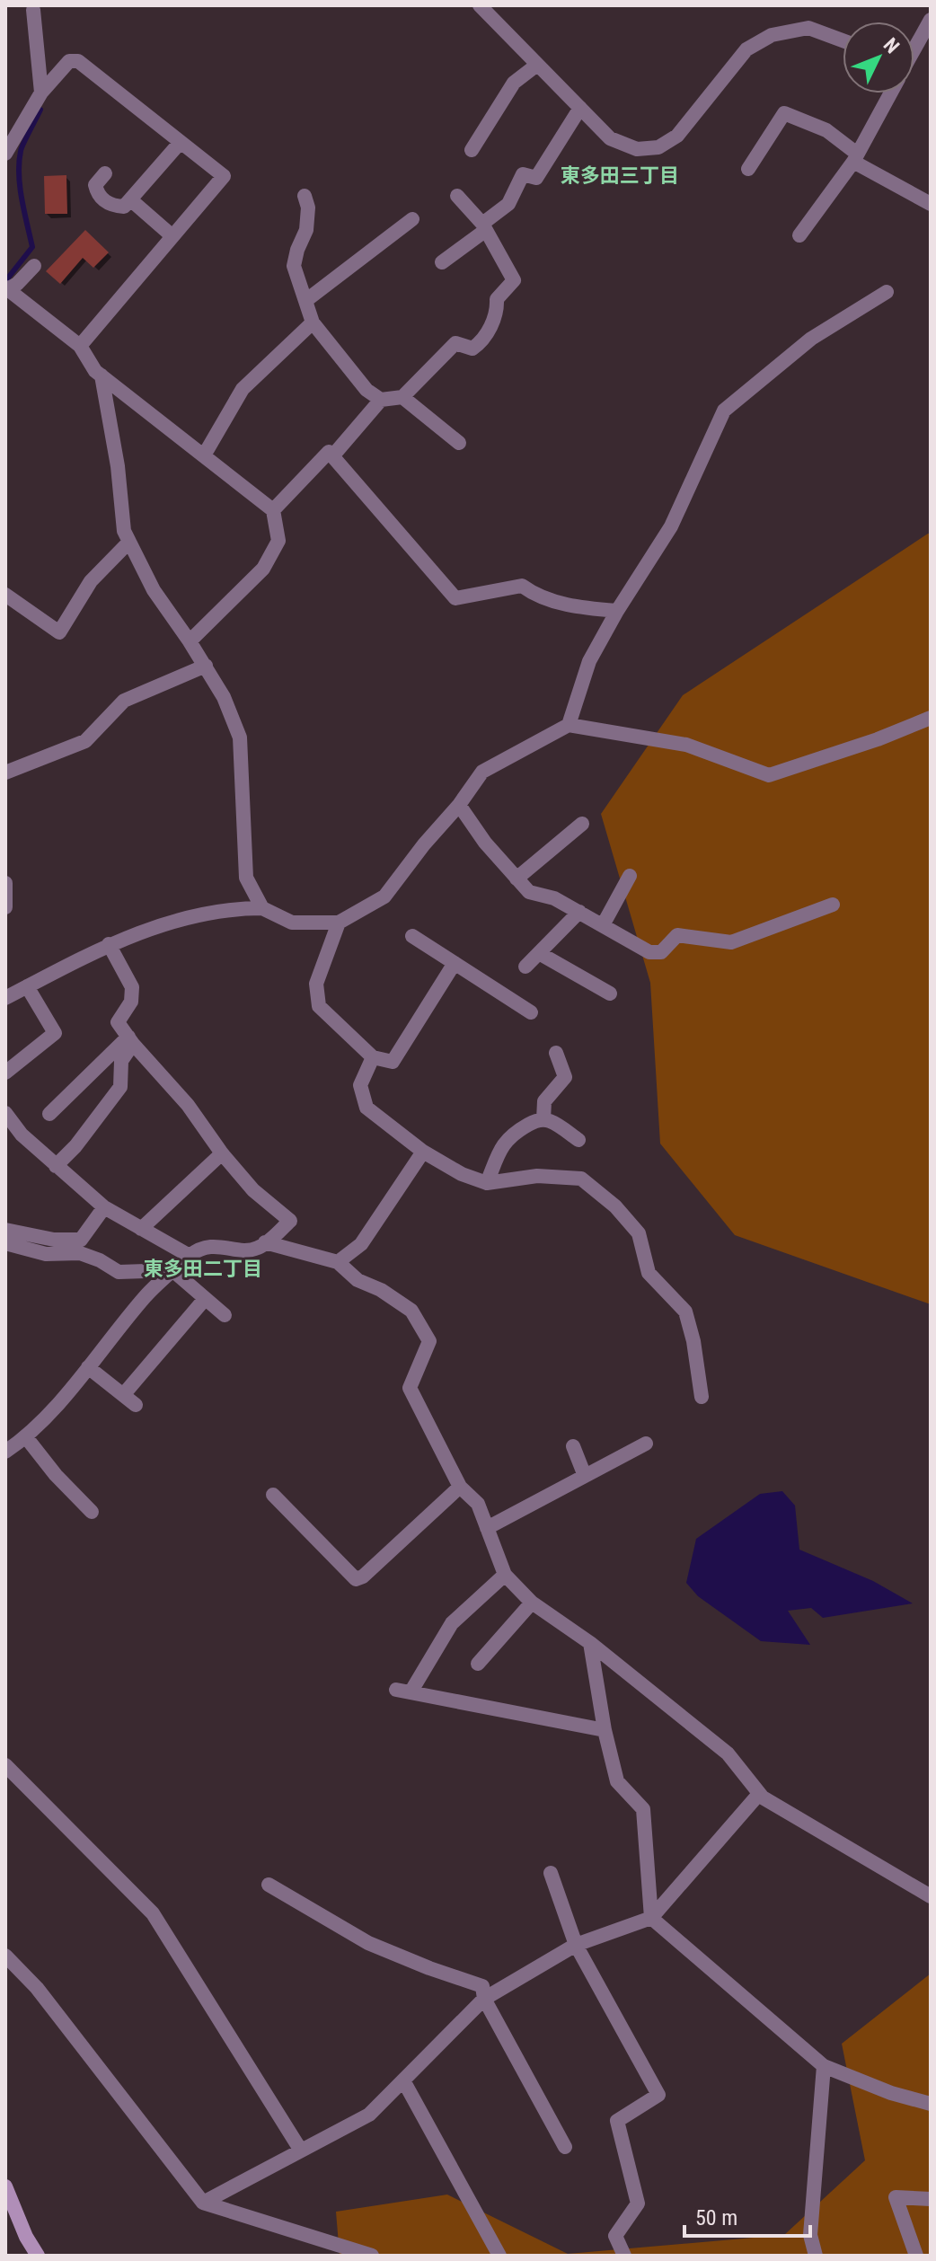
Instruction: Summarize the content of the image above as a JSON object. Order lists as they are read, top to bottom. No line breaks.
{"districts":["東多田三丁目","東多田二丁目"],"scale_bar":"50 m","north":"top right"}
